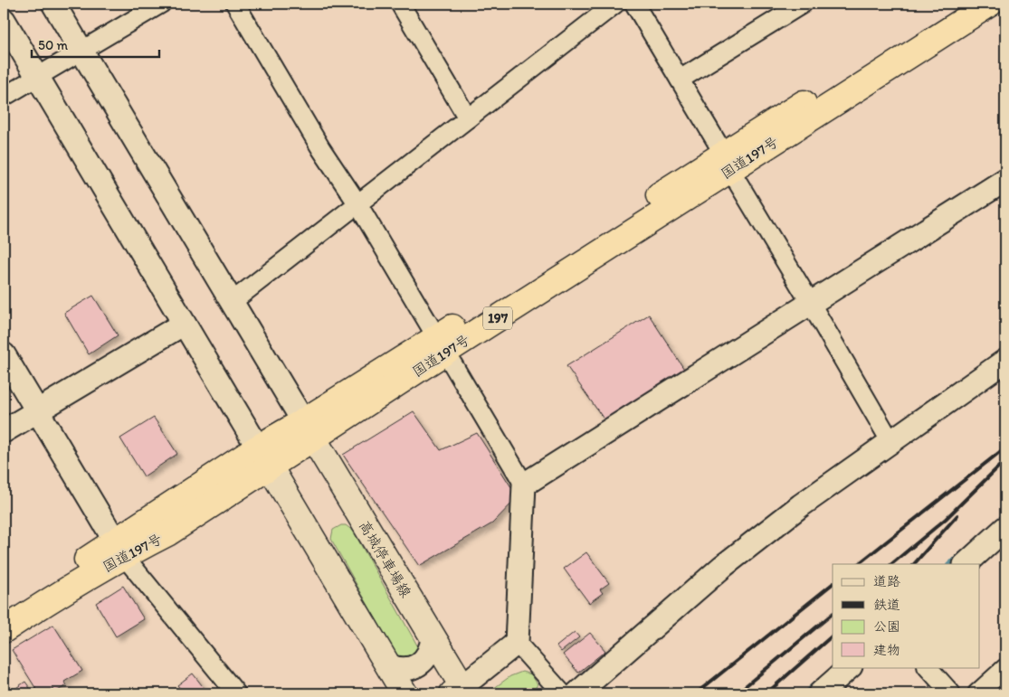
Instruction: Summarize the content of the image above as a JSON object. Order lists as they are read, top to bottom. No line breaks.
{"streets":{"highway":["国道197号","197"],"main road":["高城停車場線"]},"crossings":[["国道197号","高城停車場線"]],"legend":["道路","鉄道","公園","建物"],"scale_bar":"50 m"}
